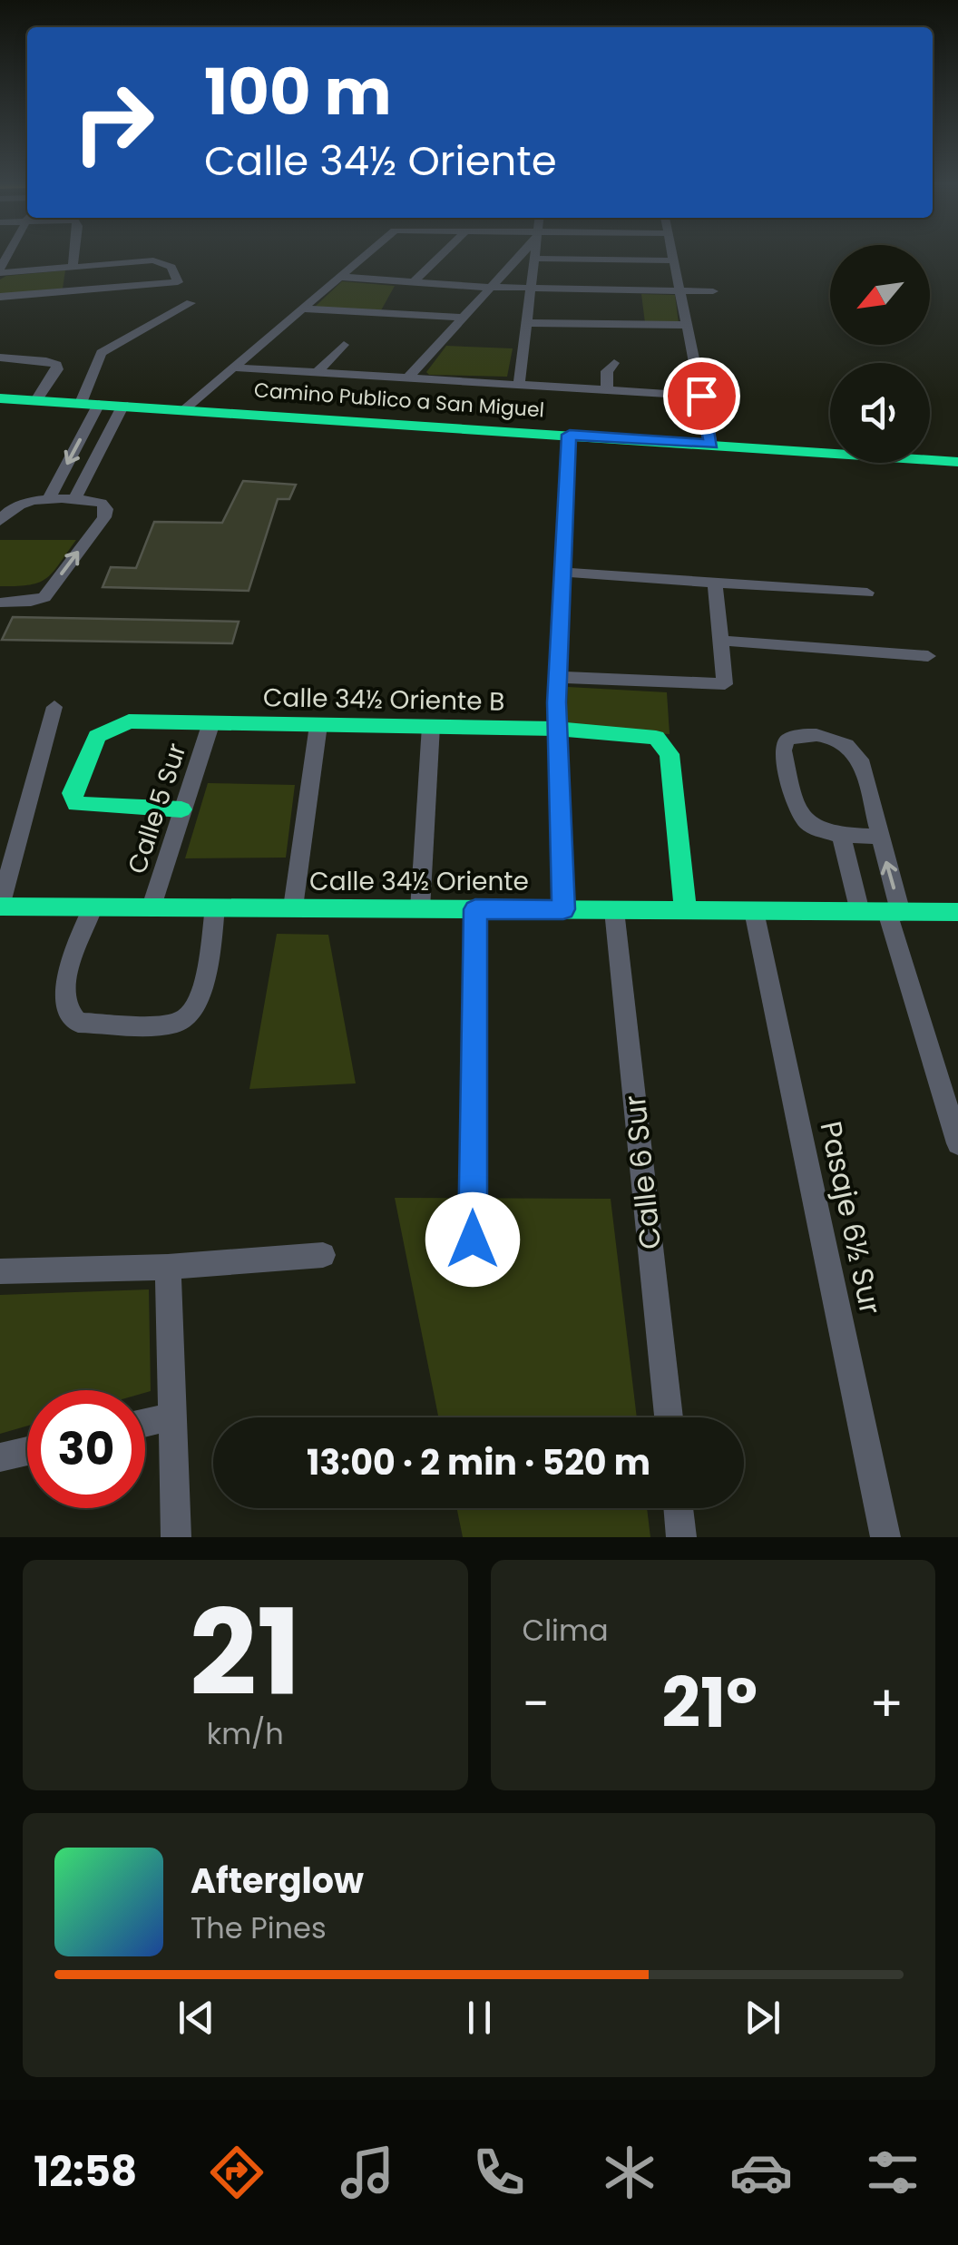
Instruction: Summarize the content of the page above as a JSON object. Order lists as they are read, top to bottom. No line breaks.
{"streets":{"street":["Camino Publico a San Miguel","Calle 34½ Oriente B","Calle 5 Sur","Calle 34½ Oriente","Calle 6 Sur","Pasaje 6½ Sur"]},"crossings":[["Calle 34½ Oriente B","Calle 5 Sur"],["Calle 34½ Oriente B","Calle 34½ Oriente"],["Calle 5 Sur","Calle 34½ Oriente"],["Calle 34½ Oriente","Calle 6 Sur"],["Calle 34½ Oriente","Pasaje 6½ Sur"]],"north":"bottom left","page":{"turn":["100 m","Calle 34½ Oriente"],"limit":"30","trip":"13:00 · 2 min · 520 m","tile":[["21","km/h"],"Clima"],"heat":["−","21°","+"],"song":["Afterglow","The Pines"],"tabs":"12:58"}}
